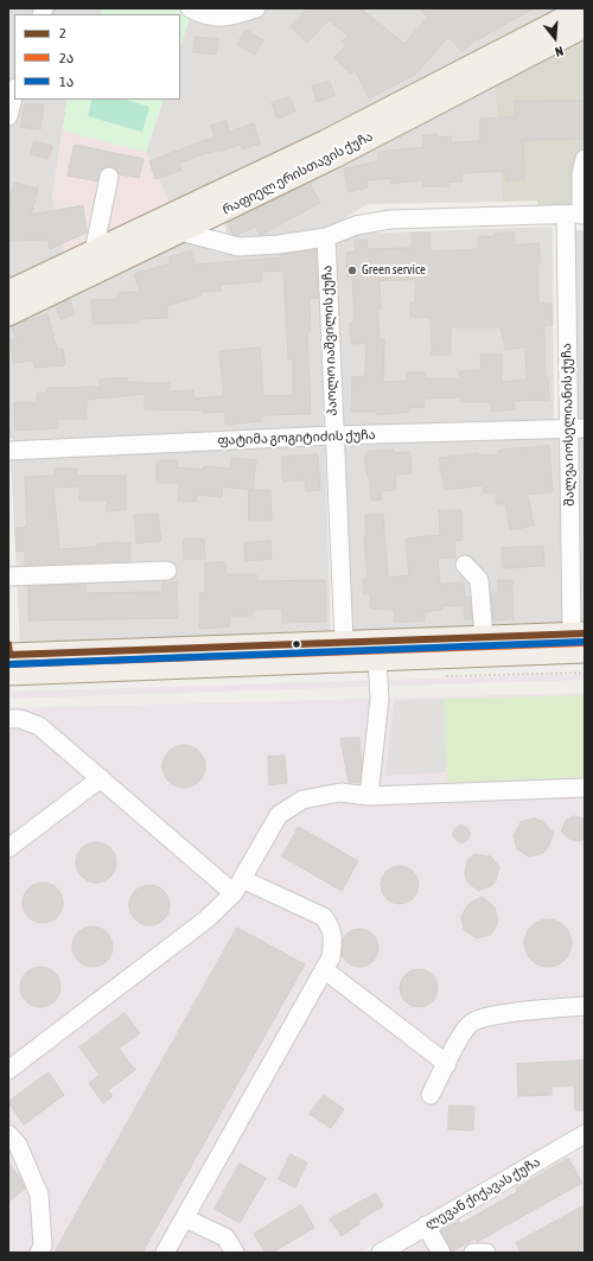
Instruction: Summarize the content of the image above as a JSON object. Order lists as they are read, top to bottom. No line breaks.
{"streets":{"main road":["რაფიელ ერისთავის ქუჩა"],"street":["პაოლო იაშვილის ქუჩა","შალვა იოსელიანის ქუჩა","ფატიმა გოგიტიძის ქუჩა","ლევან ქიქავას ქუჩა"]},"crossings":[["პაოლო იაშვილის ქუჩა","ფატიმა გოგიტიძის ქუჩა"],["შალვა იოსელიანის ქუჩა","ფატიმა გოგიტიძის ქუჩა"]],"places":["Green service"],"lines":["transit line 2","transit line 1ა","transit line 2ა"],"legend":["2","2ა","1ა"],"north":"bottom"}
